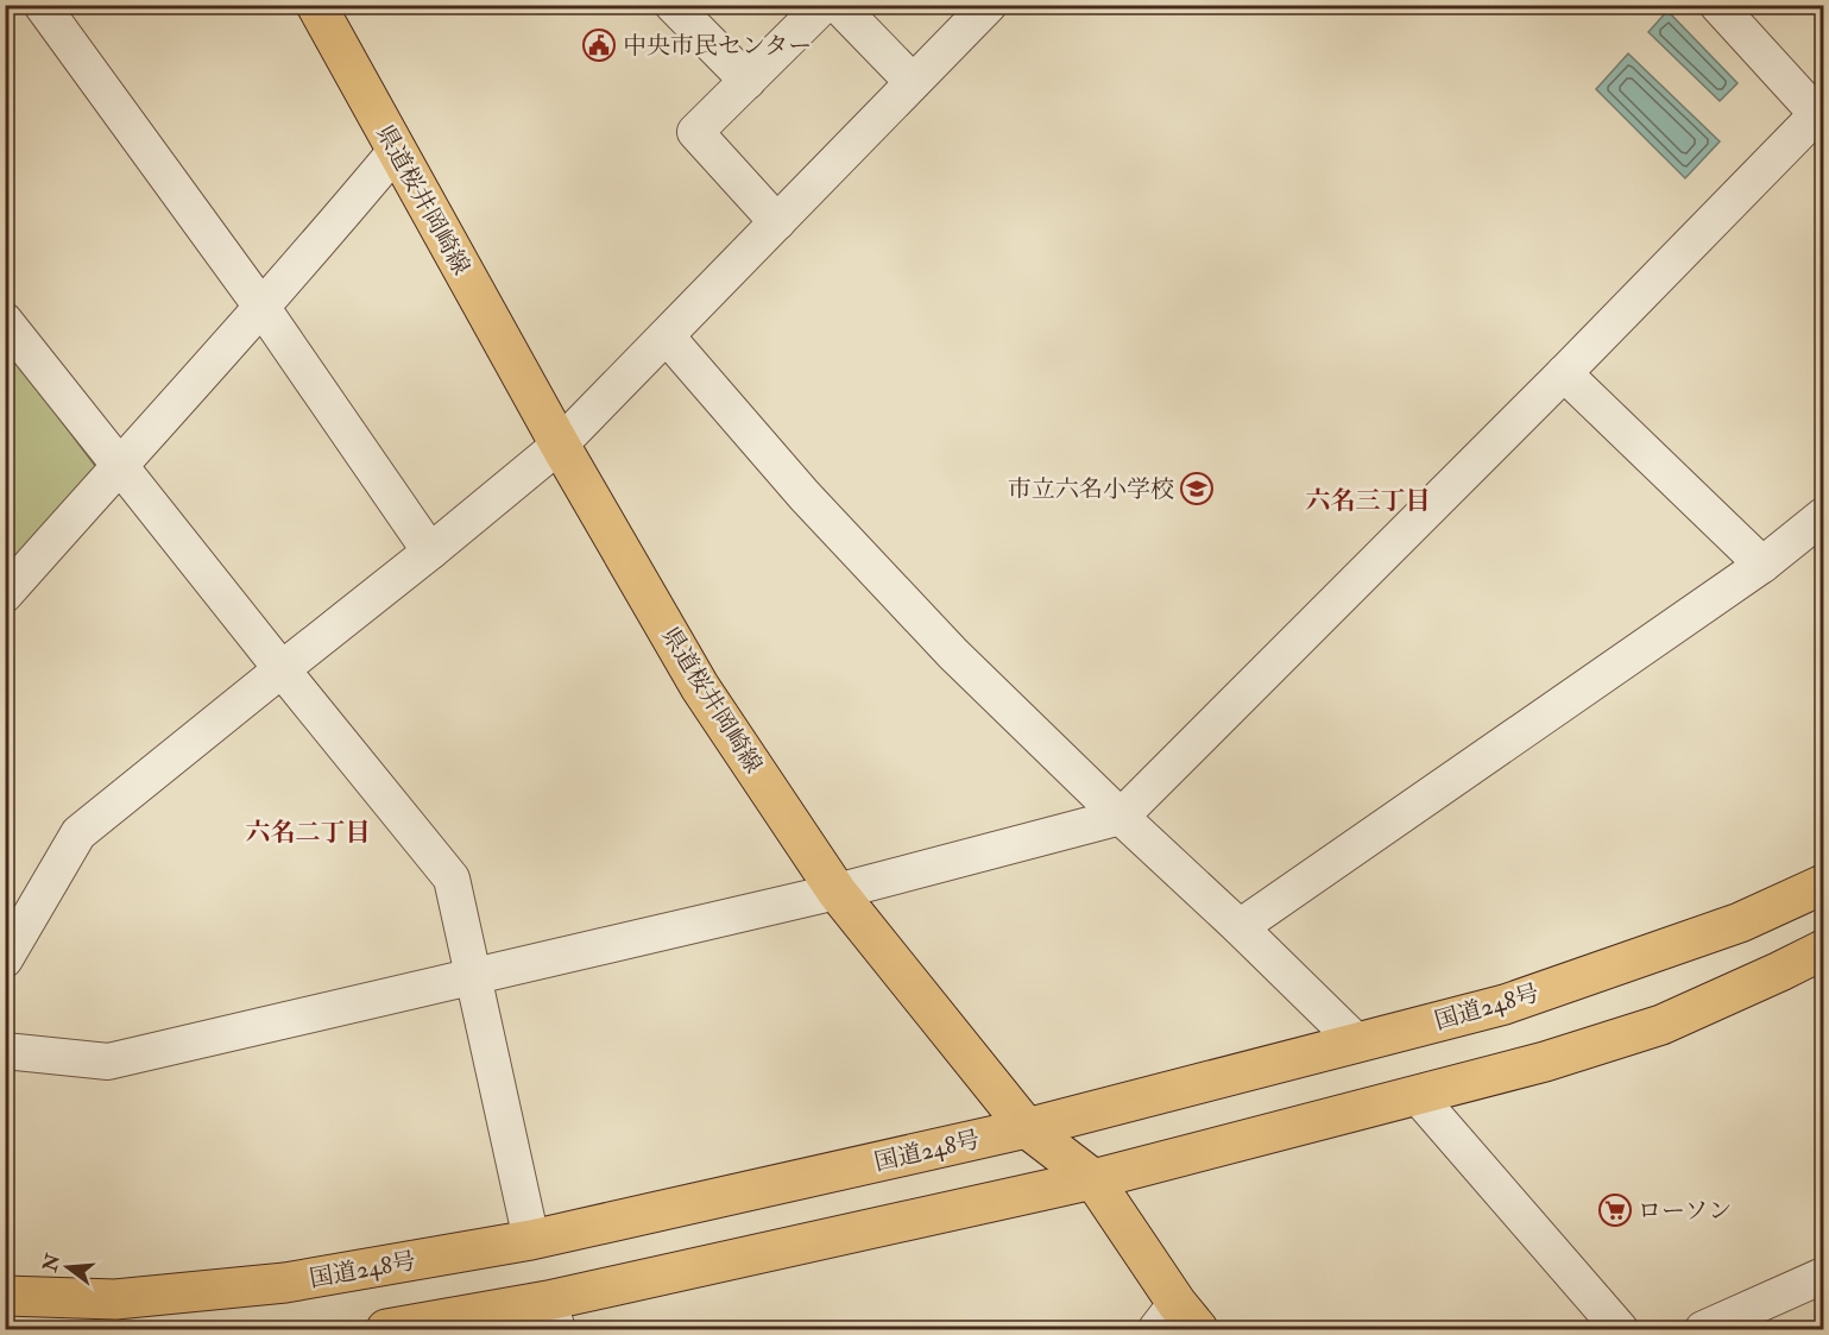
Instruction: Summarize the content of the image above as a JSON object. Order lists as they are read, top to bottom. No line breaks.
{"streets":{"main road":["県道桜井岡崎線","国道248号"]},"crossings":[["県道桜井岡崎線","国道248号"]],"districts":["六名三丁目","六名二丁目"],"places":{"public building":["中央市民センター"],"school or university":["市立六名小学校"],"supermarket":["ローソン"]},"north":"left"}
